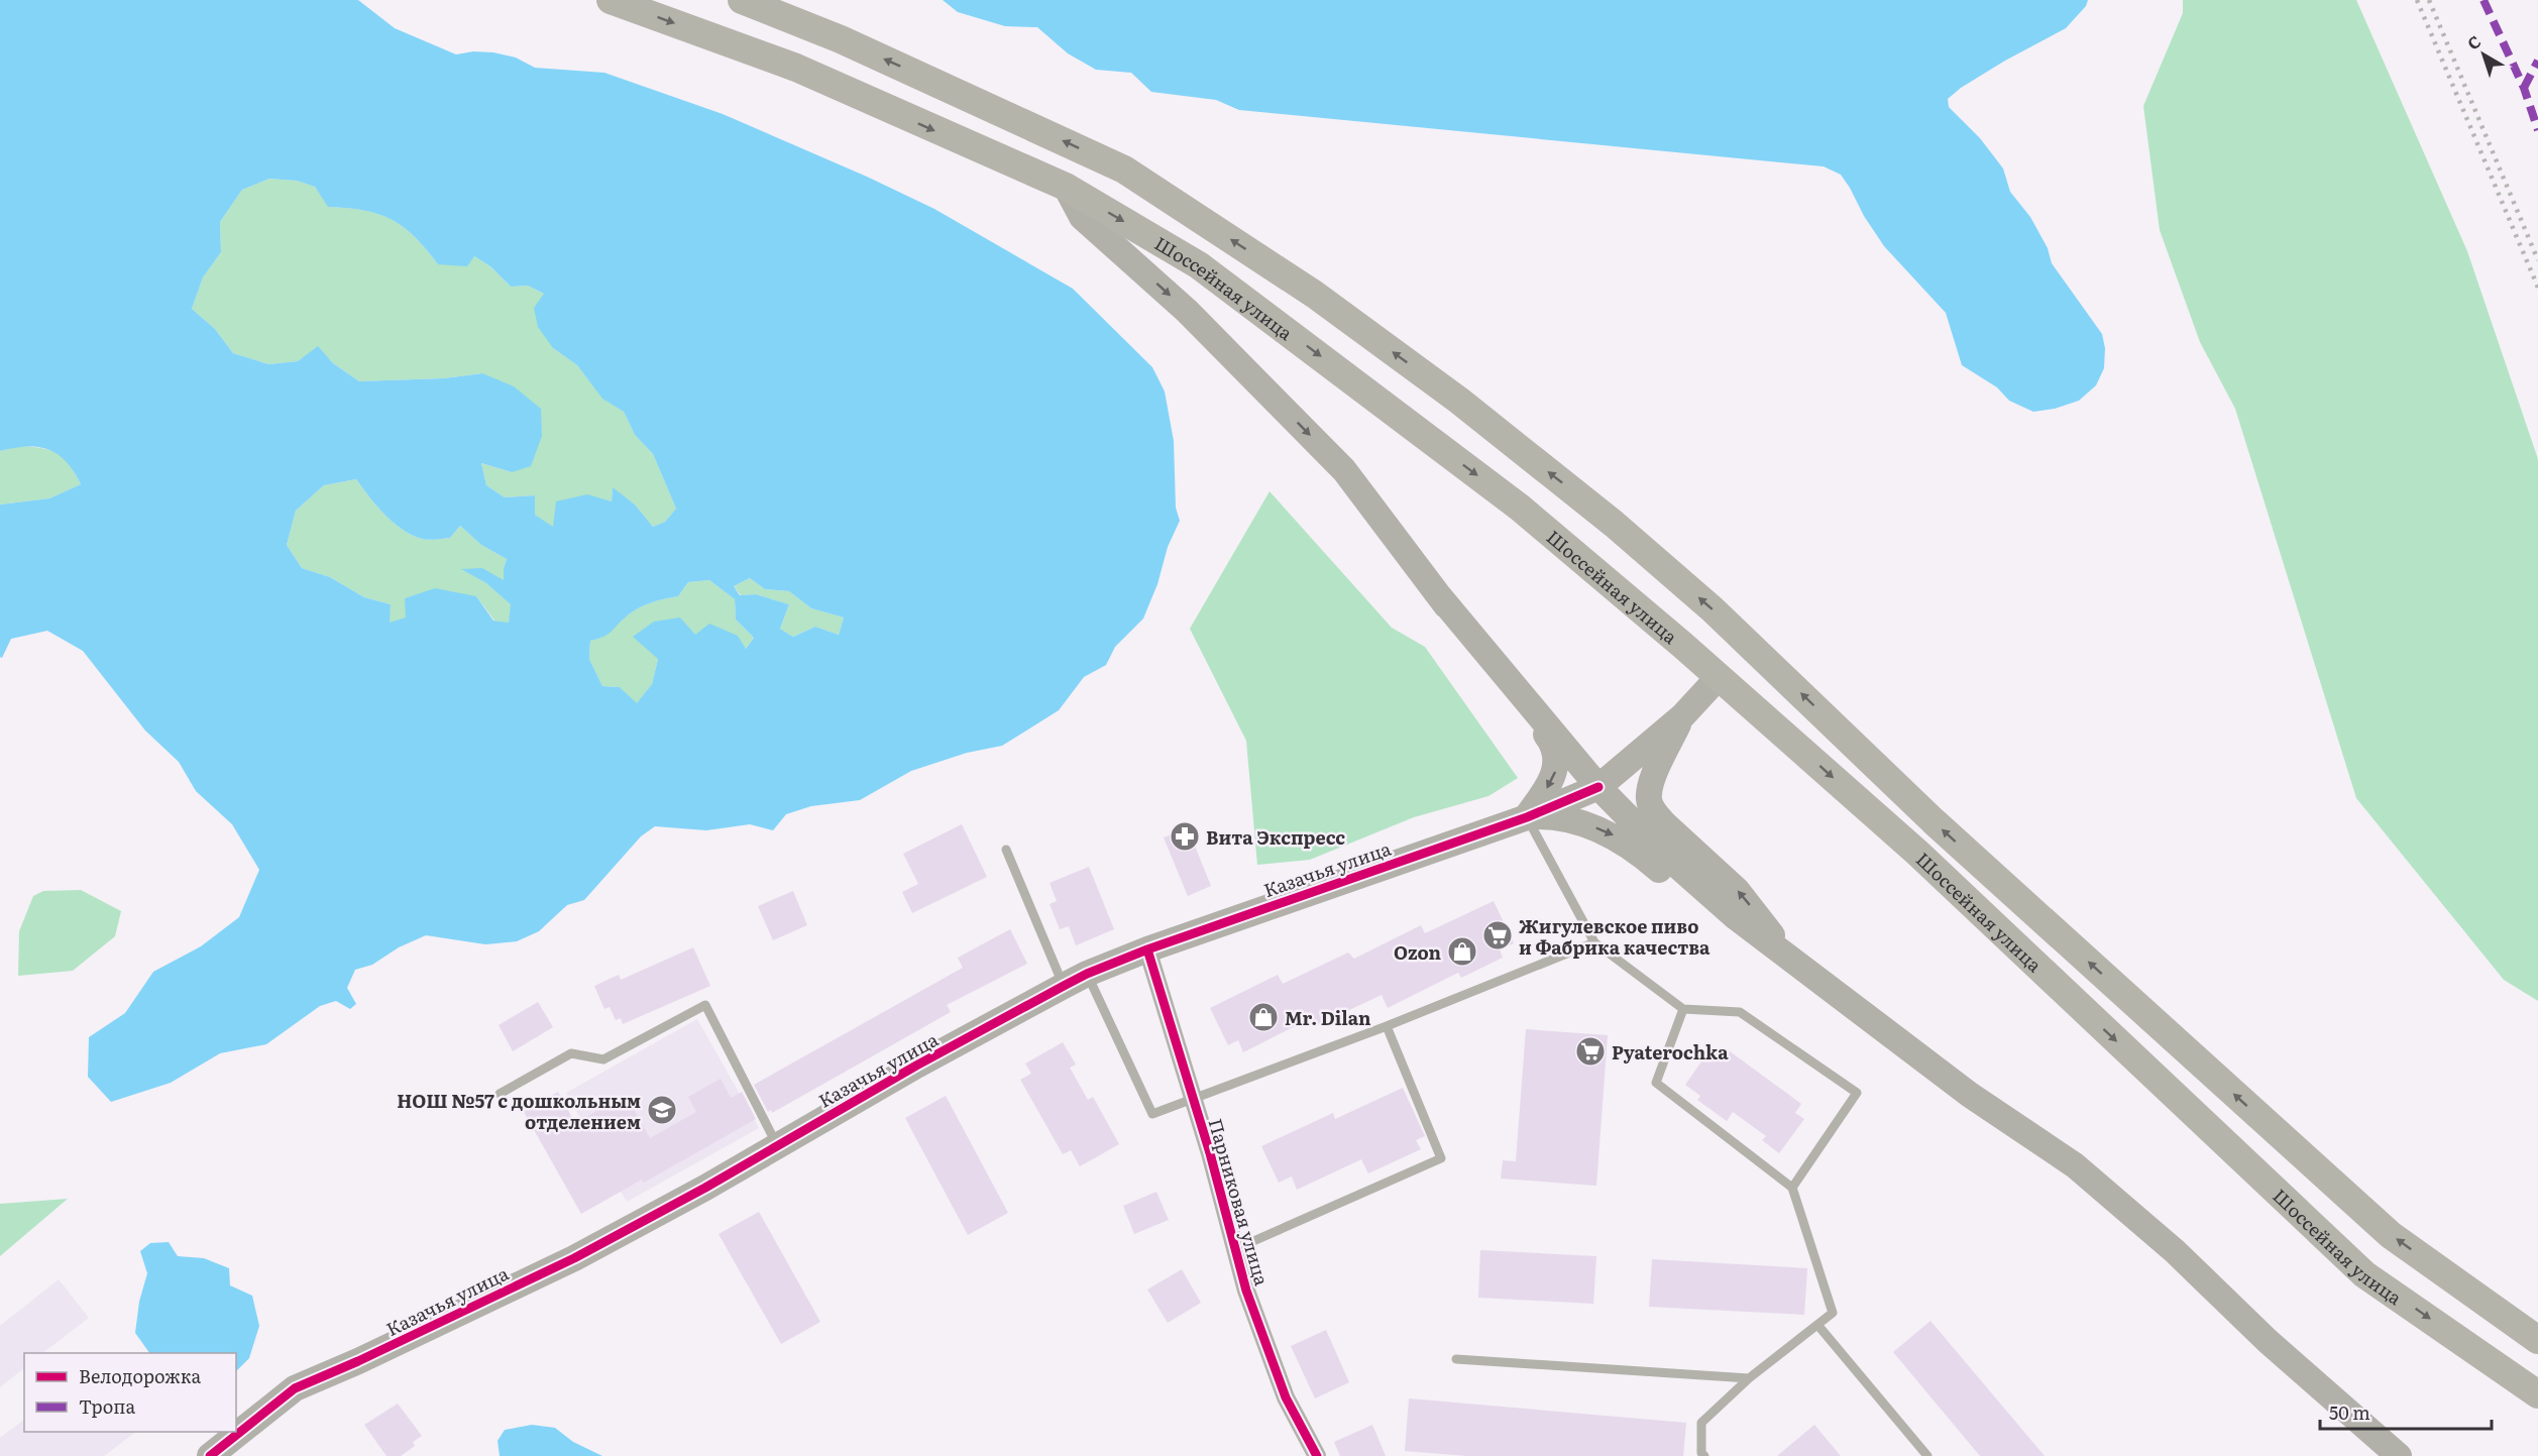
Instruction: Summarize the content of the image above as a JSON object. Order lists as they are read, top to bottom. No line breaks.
{"streets":{"main road":["Шоссейная улица","Казачья улица"],"street":["Парниковая улица"]},"crossings":[["Шоссейная улица","Казачья улица"],["Казачья улица","Парниковая улица"]],"places":{"pharmacy":["Вита Экспресс"],"supermarket":["Жигулевское пиво и Фабрика качества","Pyaterochka"],"shop":["Ozon","Mr. Dilan"],"school or university":["НОШ №57 с дошкольным отделением"]},"legend":["Велодорожка","Тропа"],"scale_bar":"50 m","north":"top left"}
